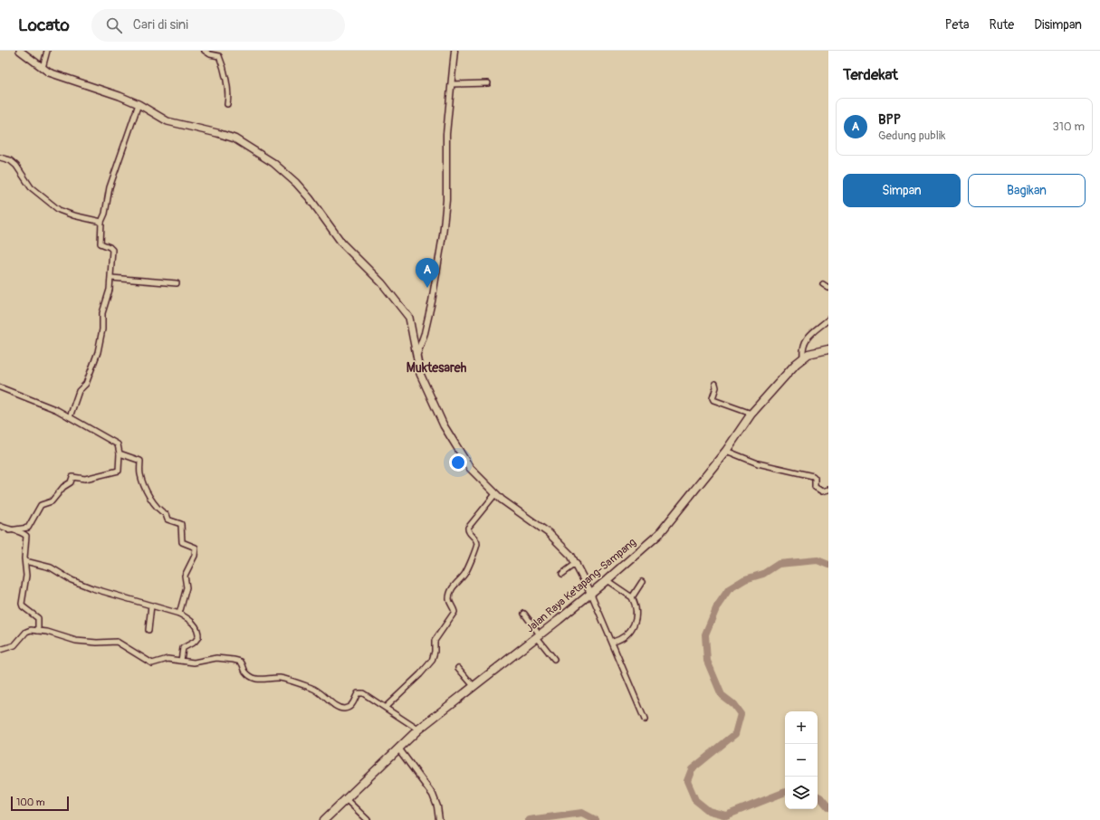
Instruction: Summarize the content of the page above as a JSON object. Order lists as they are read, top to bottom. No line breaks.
{"streets":{"main road":["Jalan Raya Ketapang-Sampang"]},"districts":["Muktesareh"],"scale_bar":"100 m","page":{"header":"Locato","search":"Cari di sini","nav":["Peta","Rute","Disimpan"],"heading":"Terdekat","list":[{"mark":"A","name":"BPP","note":"Gedung publik","value":"310 m"}],"buttons":["Simpan","Bagikan"],"pins":"A","map_buttons":["+","−"],"scale":"100 m"}}
